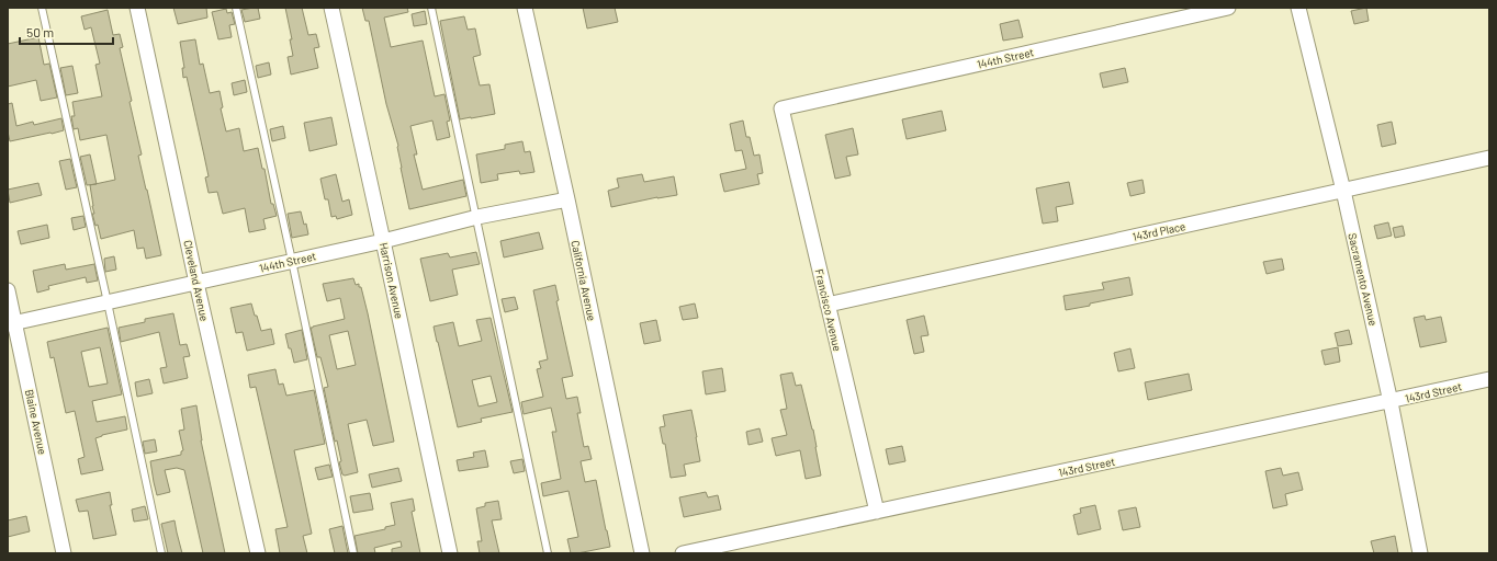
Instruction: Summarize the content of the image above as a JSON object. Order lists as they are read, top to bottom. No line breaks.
{"streets":{"street":["144th Street","143rd Place","Sacramento Avenue","Cleveland Avenue","Harrison Avenue","California Avenue","Francisco Avenue","143rd Street","Blaine Avenue"]},"crossings":[["144th Street","Cleveland Avenue"],["144th Street","Harrison Avenue"],["144th Street","California Avenue"],["144th Street","Francisco Avenue"],["144th Street","Blaine Avenue"],["143rd Place","Sacramento Avenue"],["143rd Place","Francisco Avenue"],["Sacramento Avenue","143rd Street"],["Francisco Avenue","143rd Street"]],"scale_bar":"50 m"}
